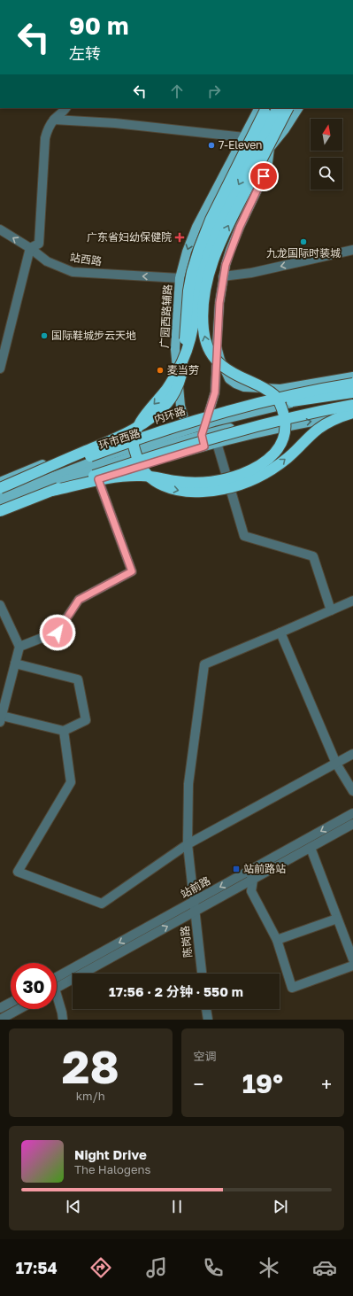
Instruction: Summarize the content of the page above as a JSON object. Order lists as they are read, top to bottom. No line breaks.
{"streets":{"highway":["内环路"],"main road":["广园西路辅路","环市西路"],"street":["站西路","站前路","陈岗路"]},"crossings":[["站西路","广园西路辅路"],["广园西路辅路","环市西路"],["内环路","环市西路"],["站前路","陈岗路"]],"one_way":["站西路"],"places":{"other":["7-Eleven","九龙国际时装城","国际鞋城步云天地","麦当劳"],"health":["广东省妇幼保健院"],"transit":["站前路站"]},"north":"top","page":{"turn":["90 m","左转"],"limit":"30","trip":"17:56 · 2 分钟 · 550 m","tile":[["28","km/h"],"空调"],"heat":["−","19°","+"],"song":["Night Drive","The Halogens"],"tabs":"17:54"}}
